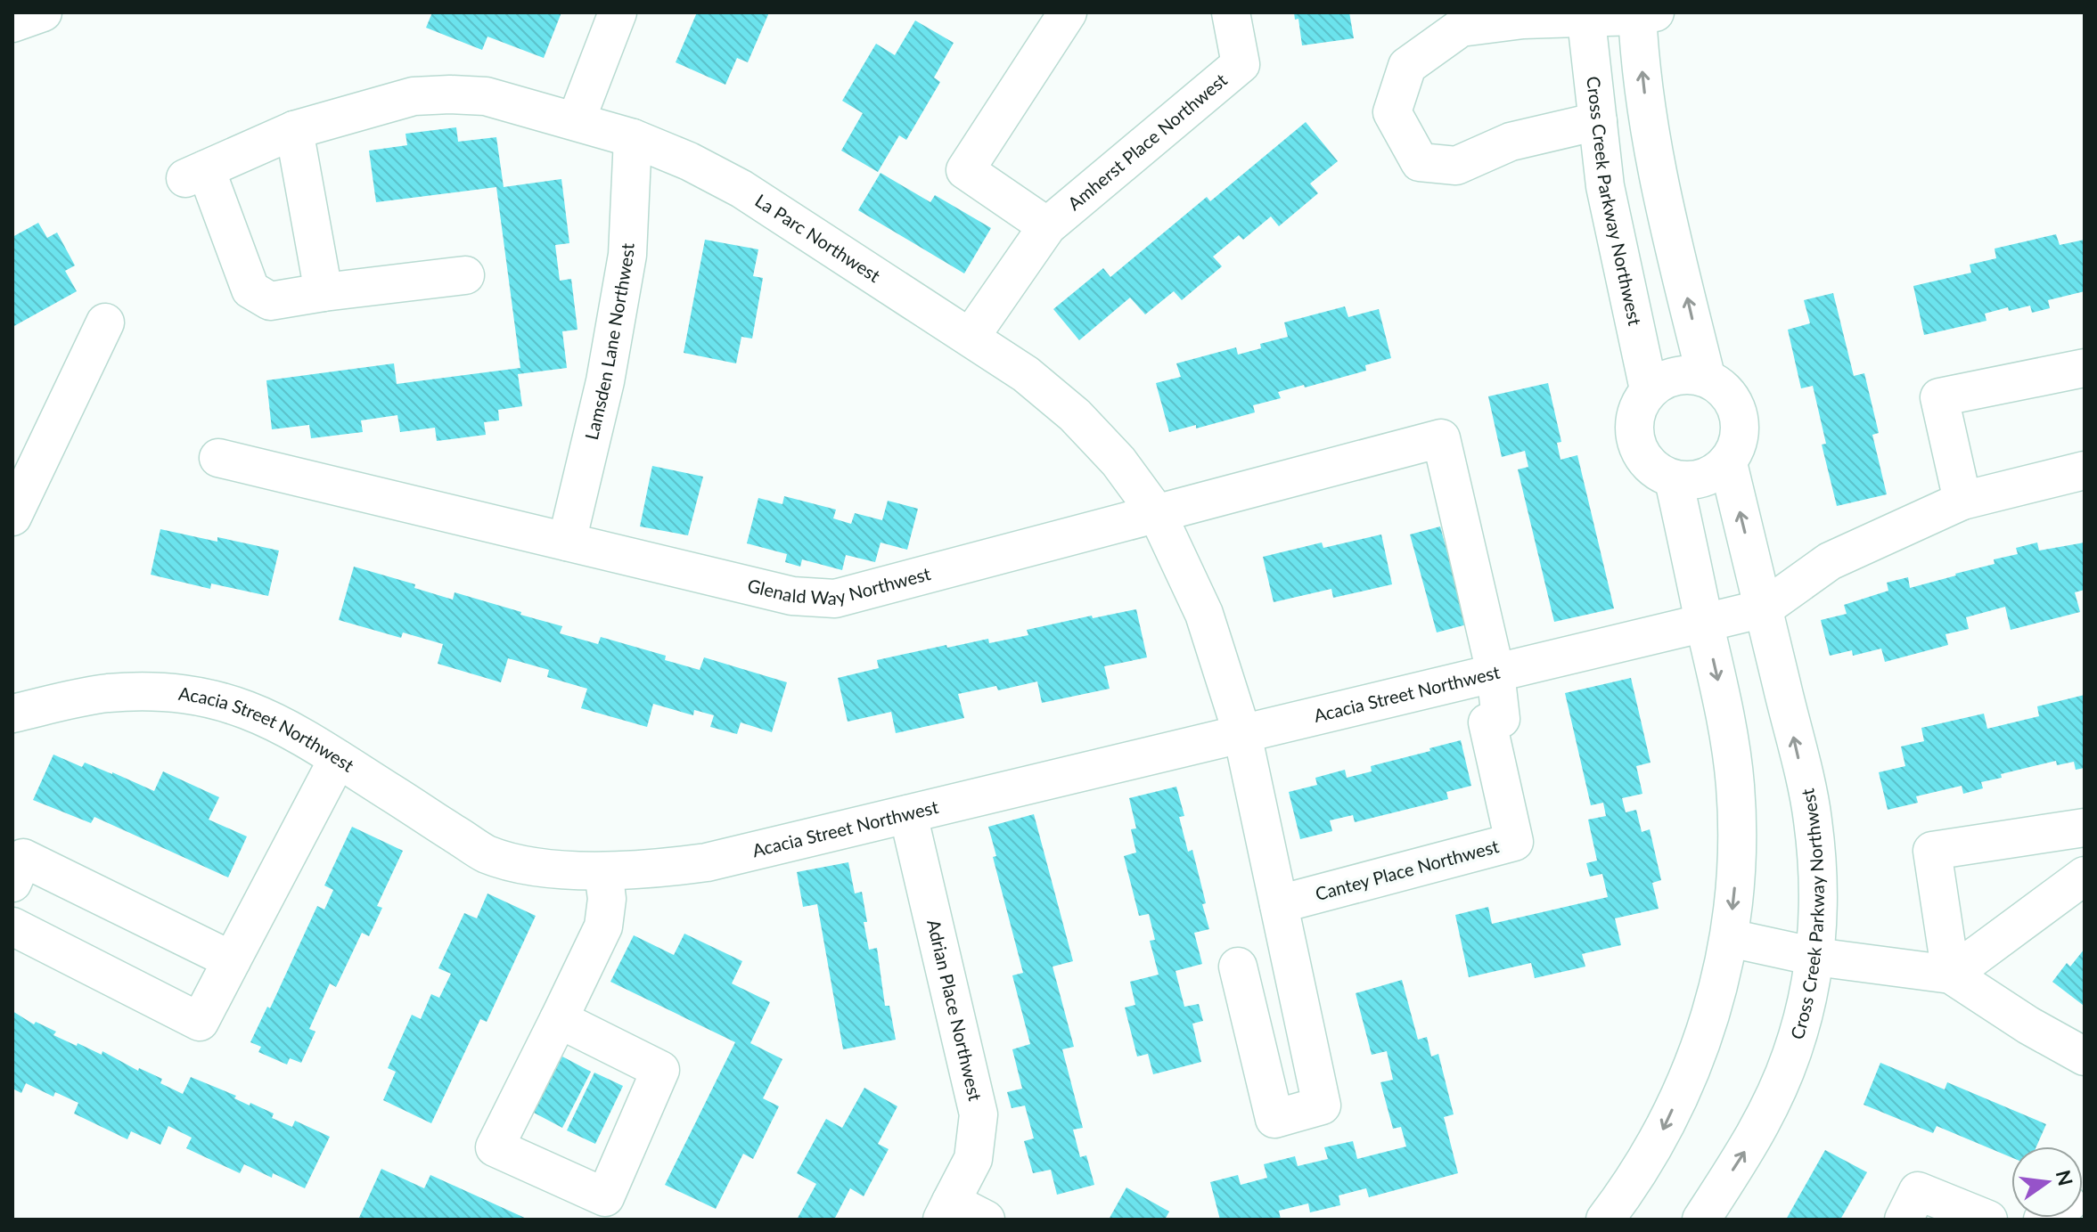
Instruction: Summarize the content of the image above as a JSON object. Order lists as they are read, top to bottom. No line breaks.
{"streets":{"street":["Amherst Place Northwest","Cross Creek Parkway Northwest","La Parc Northwest","Lamsden Lane Northwest","Glenald Way Northwest","Acacia Street Northwest","Cantey Place Northwest","Adrian Place Northwest"]},"crossings":[["Amherst Place Northwest","La Parc Northwest"],["Cross Creek Parkway Northwest","Acacia Street Northwest"],["La Parc Northwest","Lamsden Lane Northwest"],["La Parc Northwest","Glenald Way Northwest"],["La Parc Northwest","Acacia Street Northwest"],["Lamsden Lane Northwest","Glenald Way Northwest"],["Glenald Way Northwest","Cantey Place Northwest"],["Acacia Street Northwest","Cantey Place Northwest"],["Acacia Street Northwest","Adrian Place Northwest"]],"north":"right"}
